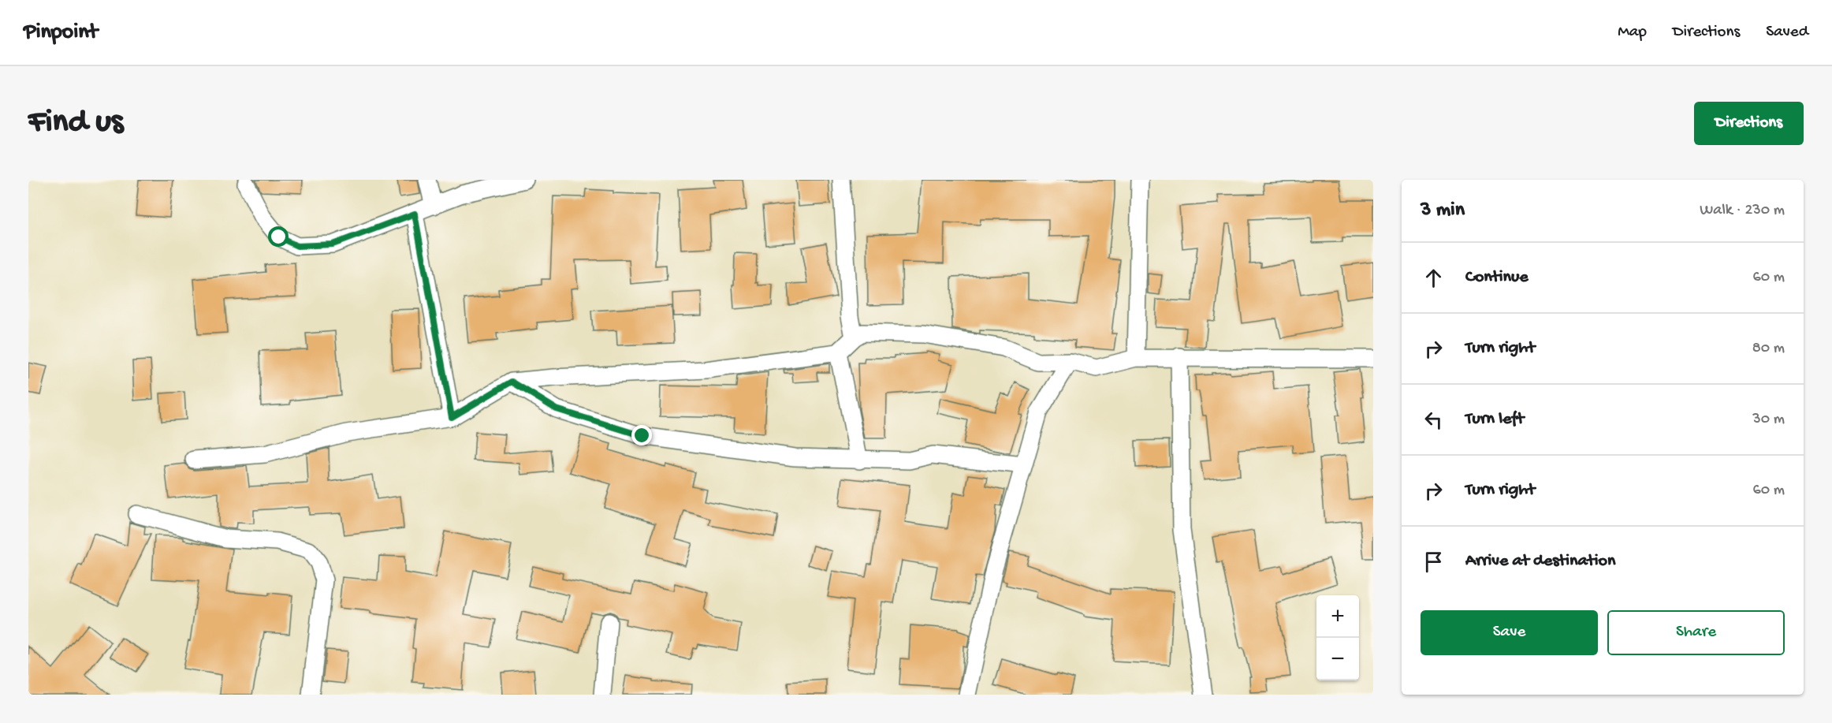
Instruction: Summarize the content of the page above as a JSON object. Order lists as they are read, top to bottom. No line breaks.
{"page":{"header":"Pinpoint","nav":["Map","Directions","Saved"],"buttons":["Directions",["Save","Share"]],"title":"Find us","heading":["3 min","Walk · 230 m"],"list":[["Continue","60 m"],["Turn right","80 m"],["Turn left","30 m"],["Turn right","60 m"],"Arrive at destination"],"map_buttons":["+","−"]}}
